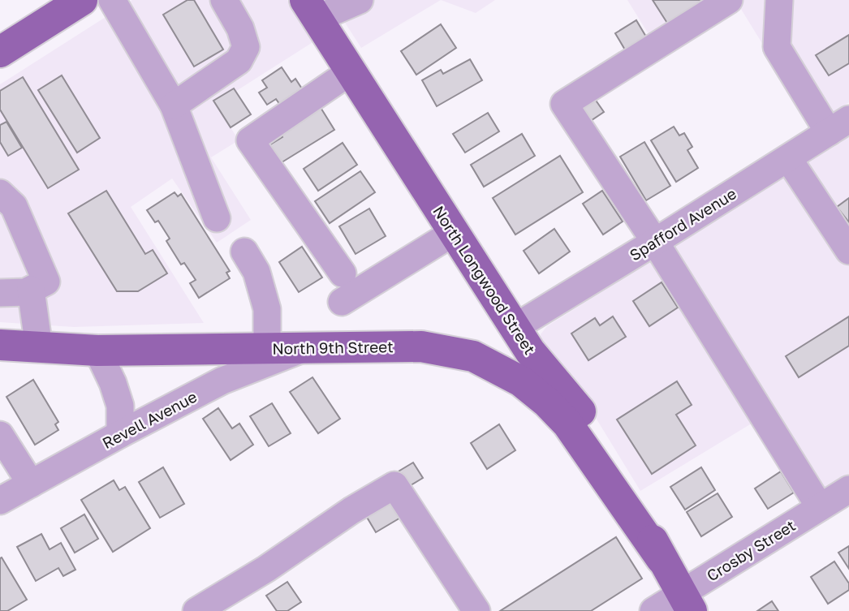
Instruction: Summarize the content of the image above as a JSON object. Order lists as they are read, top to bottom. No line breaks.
{"streets":{"main road":["North Longwood Street","North 9th Street"],"street":["Spafford Avenue","Revell Avenue","Crosby Street"]},"crossings":[["Spafford Avenue","North Longwood Street"],["North Longwood Street","North 9th Street"],["North Longwood Street","Crosby Street"],["North 9th Street","Revell Avenue"]]}
